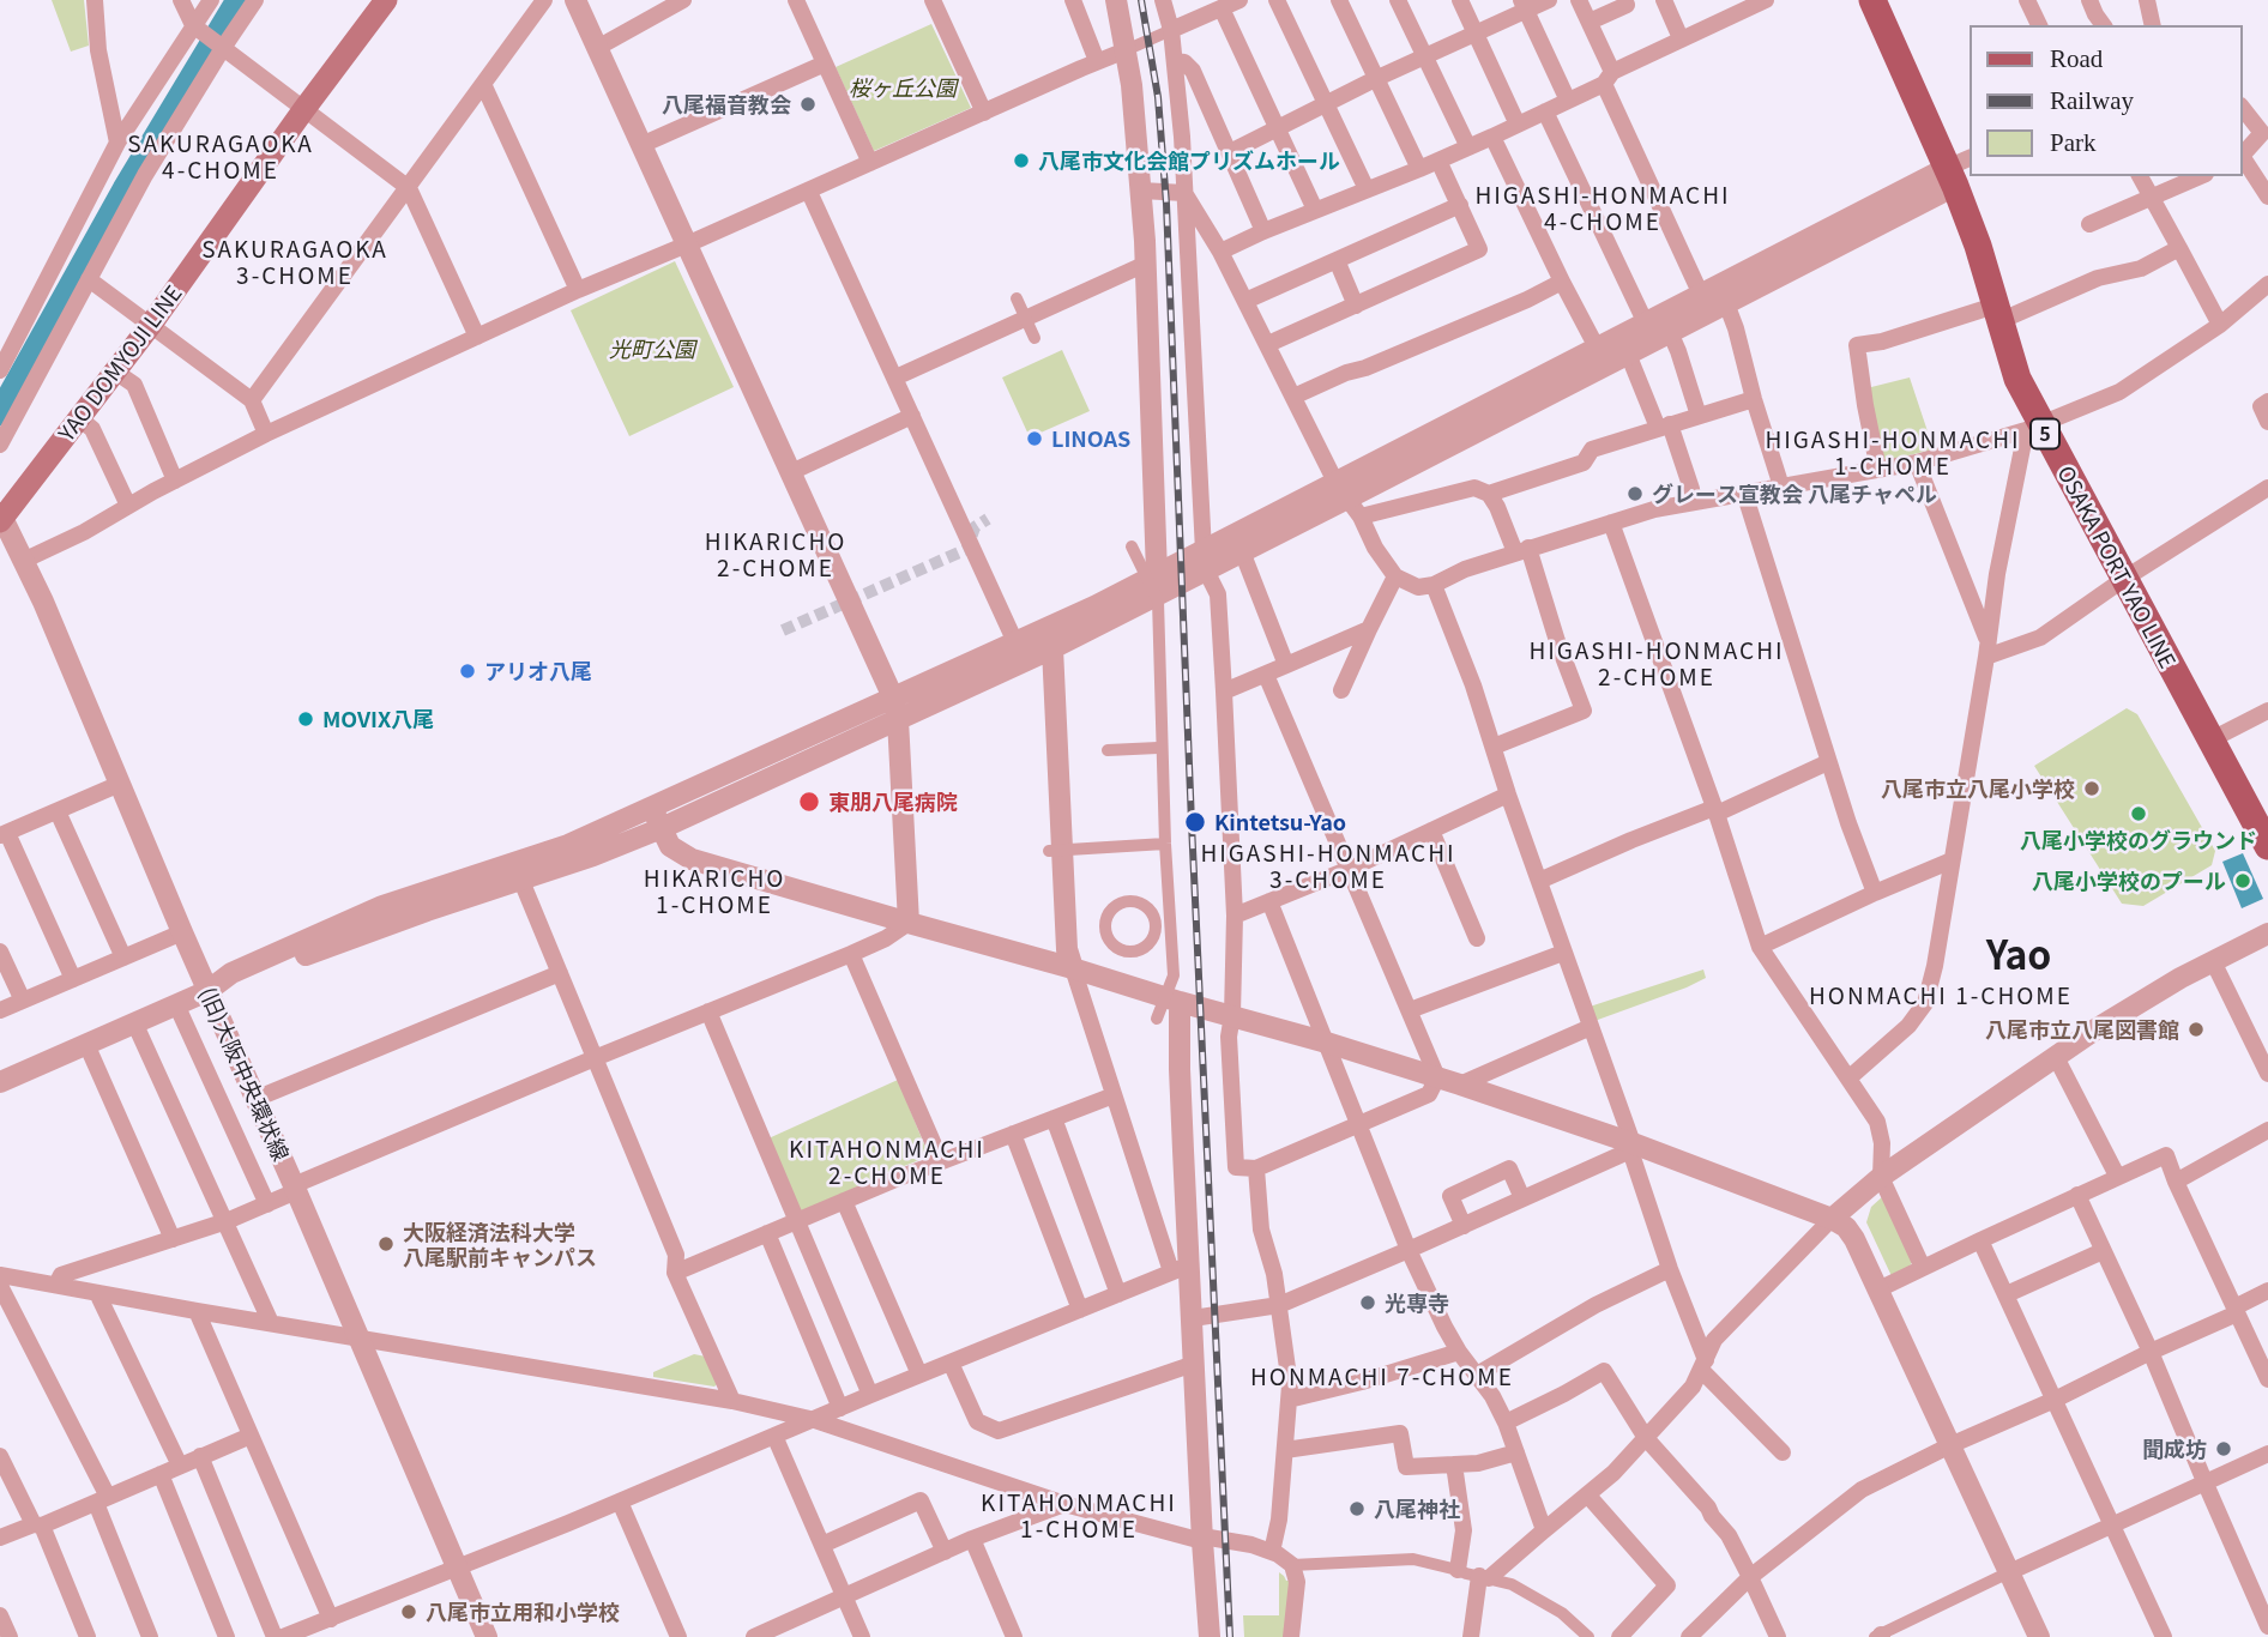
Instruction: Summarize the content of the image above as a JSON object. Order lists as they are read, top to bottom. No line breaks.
{"streets":{"main road":["YAO DOMYOJI LINE","5","OSAKA PORT YAO LINE"],"street":["(旧)大阪中央環状線"]},"crossings":[["YAO DOMYOJI LINE","(旧)大阪中央環状線"]],"districts":["SAKURAGAOKA 4-CHOME","HIGASHI-HONMACHI 4-CHOME","SAKURAGAOKA 3-CHOME","HIGASHI-HONMACHI 1-CHOME","HIKARICHO 2-CHOME","HIGASHI-HONMACHI 2-CHOME","HIGASHI-HONMACHI 3-CHOME","HIKARICHO 1-CHOME","Yao","HONMACHI 1-CHOME","KITAHONMACHI 2-CHOME","HONMACHI 7-CHOME","KITAHONMACHI 1-CHOME"],"parks":["桜ヶ丘公園","光町公園"],"places":["八尾福音教会","八尾市文化会館プリズムホール","LINOAS","グレース宣教会 八尾チャペル","アリオ八尾","MOVIX八尾","八尾市立八尾小学校","東朋八尾病院","八尾小学校のグラウンド","Kintetsu-Yao","八尾小学校のプール","八尾市立八尾図書館","大阪経済法科大学 八尾駅前キャンパス","光専寺","聞成坊","八尾神社","八尾市立用和小学校"],"legend":["Road","Railway","Park"]}
